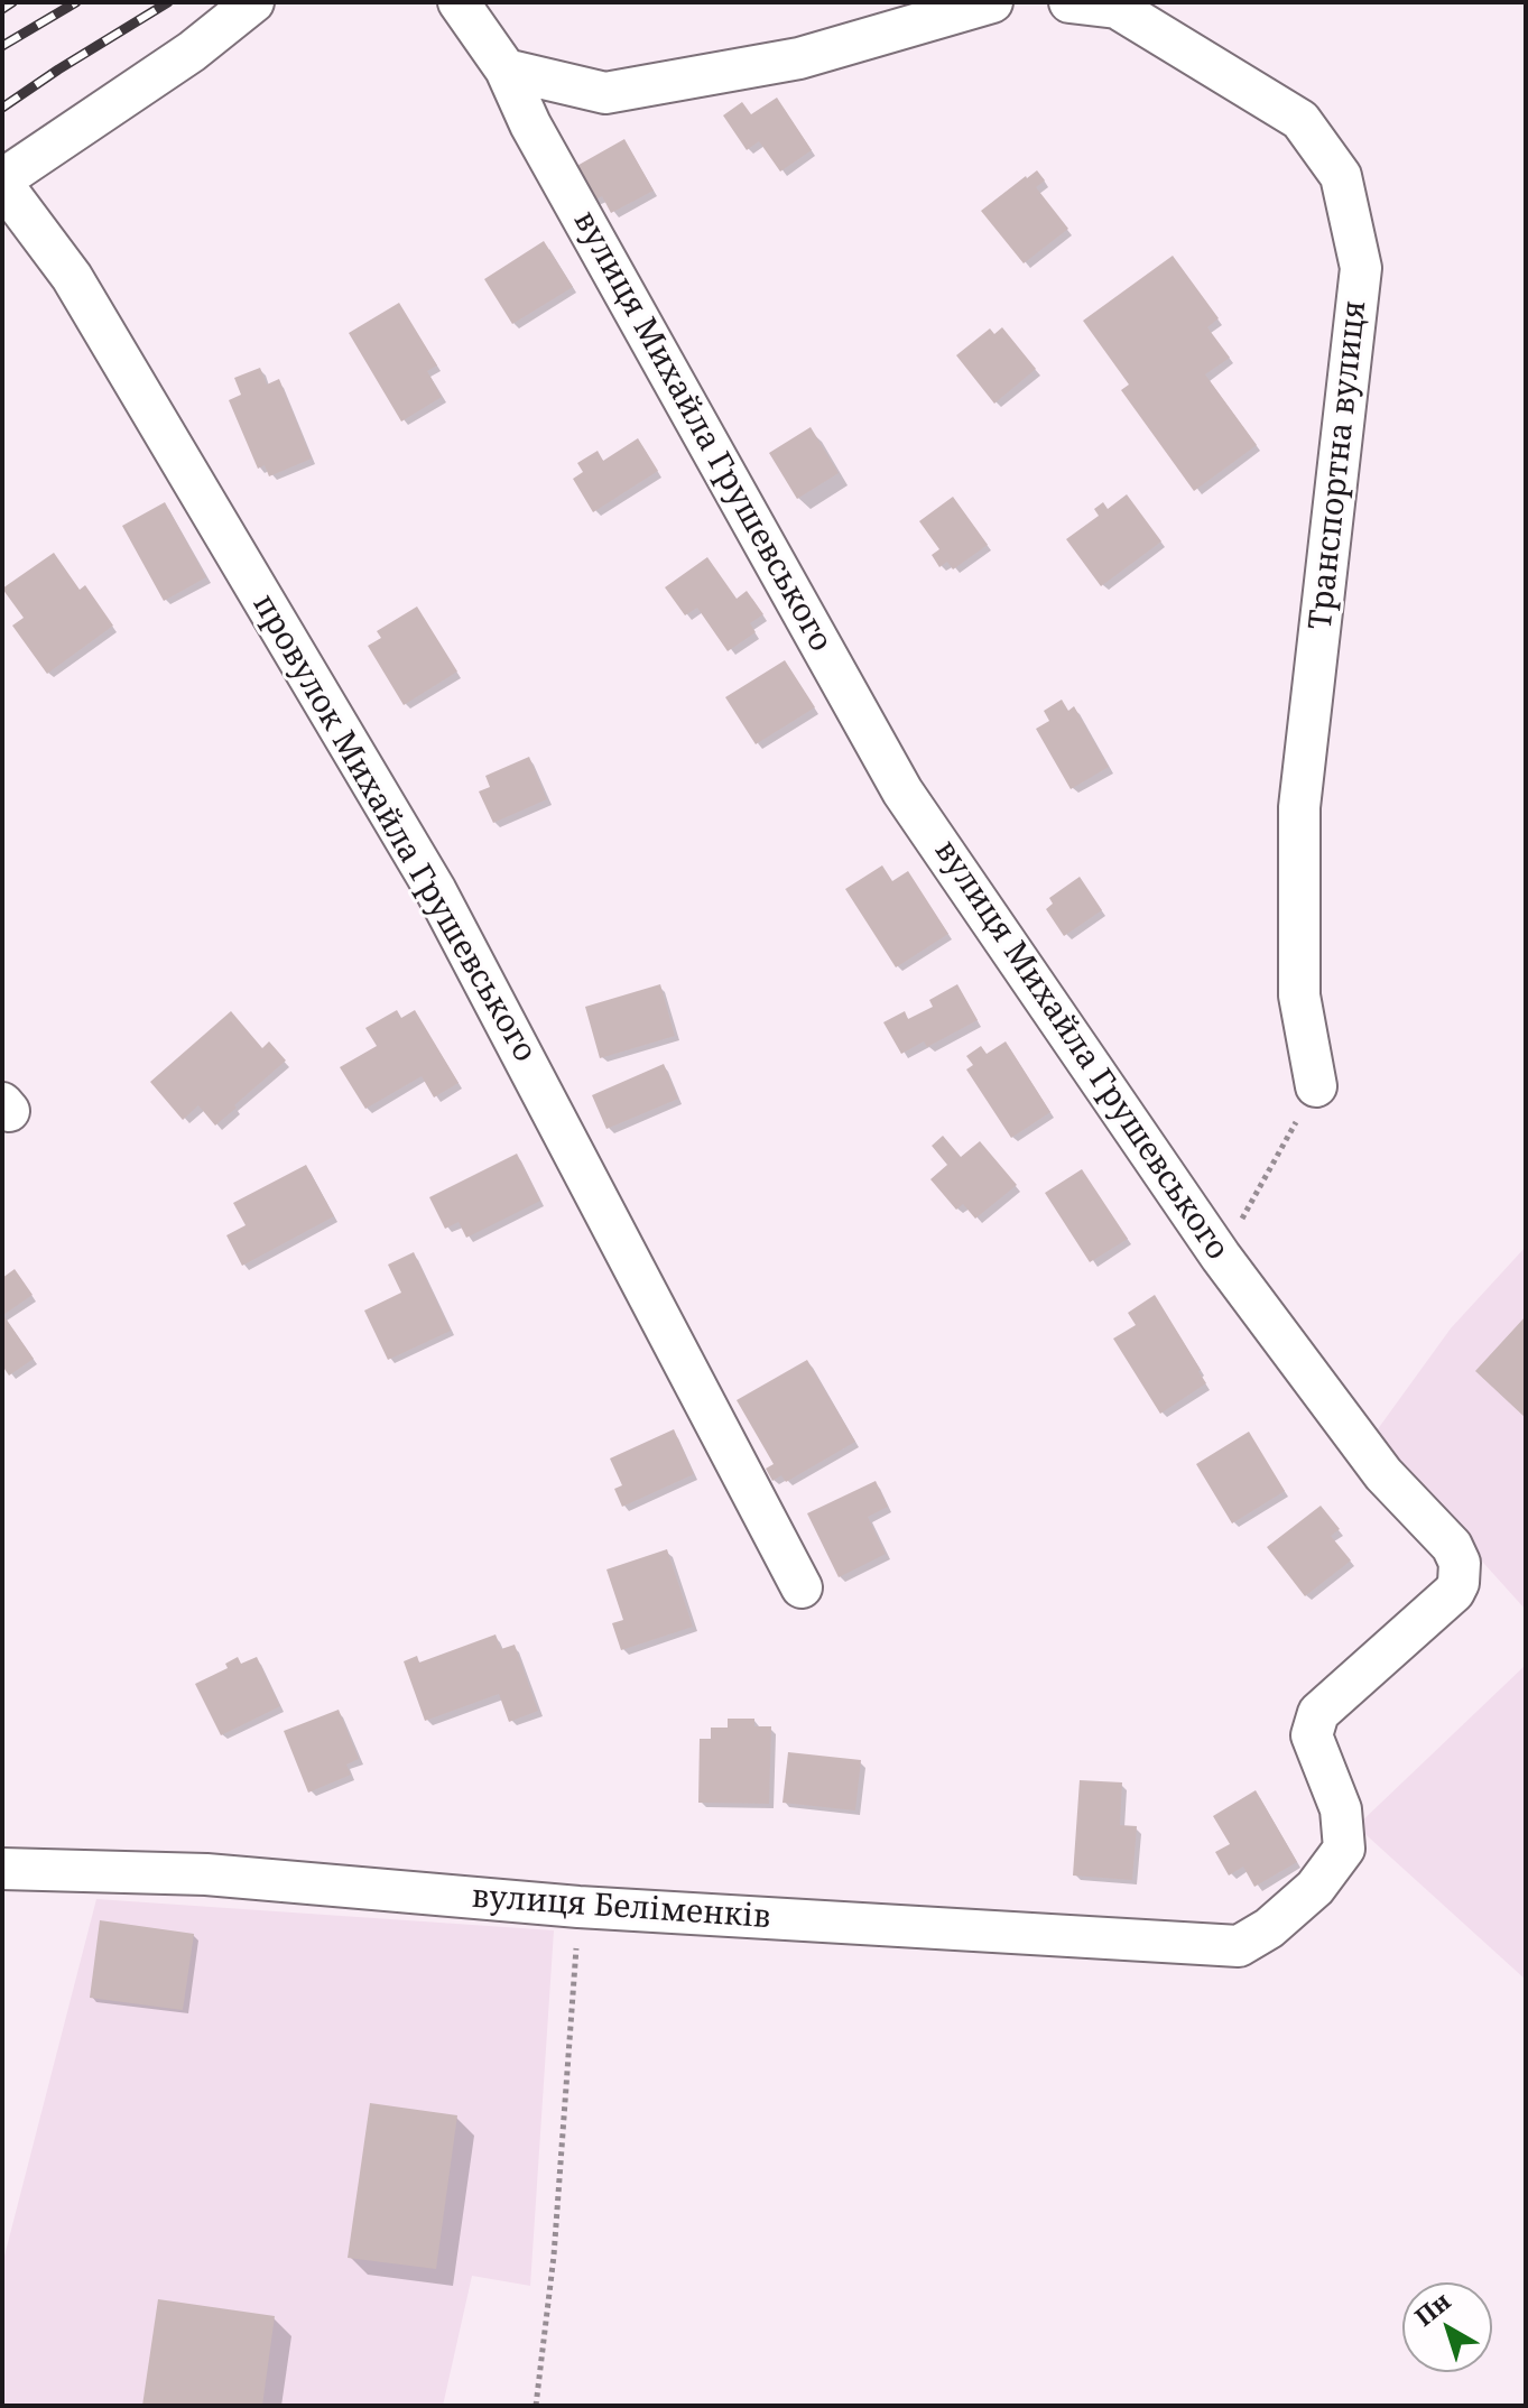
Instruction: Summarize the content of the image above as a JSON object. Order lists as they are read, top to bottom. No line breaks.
{"streets":{"street":["вулиця Михайла Грушевського","Транспортна вулиця","провулок Михайла Грушевського","вулиця Беліменків"]},"crossings":[["вулиця Михайла Грушевського","вулиця Беліменків"]],"north":"top left"}
